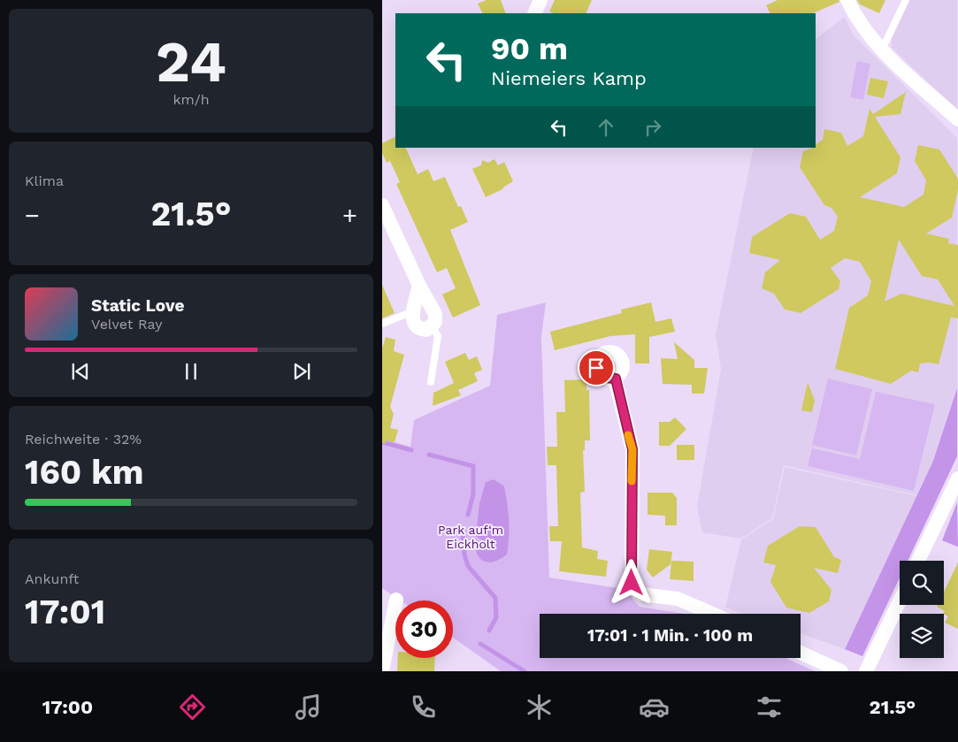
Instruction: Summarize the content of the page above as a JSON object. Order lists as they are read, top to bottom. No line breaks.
{"parks":["Park auf‘m Eickholt"],"page":{"tile":[["24","km/h"],"Klima",["Reichweite · 32%","160 km"],["Ankunft","17:01"]],"turn":["90 m","Niemeiers Kamp"],"heat":["−","21.5°","+"],"song":["Static Love","Velvet Ray"],"limit":"30","trip":"17:01 · 1 Min. · 100 m","tabs":["17:00","21.5°"]}}
